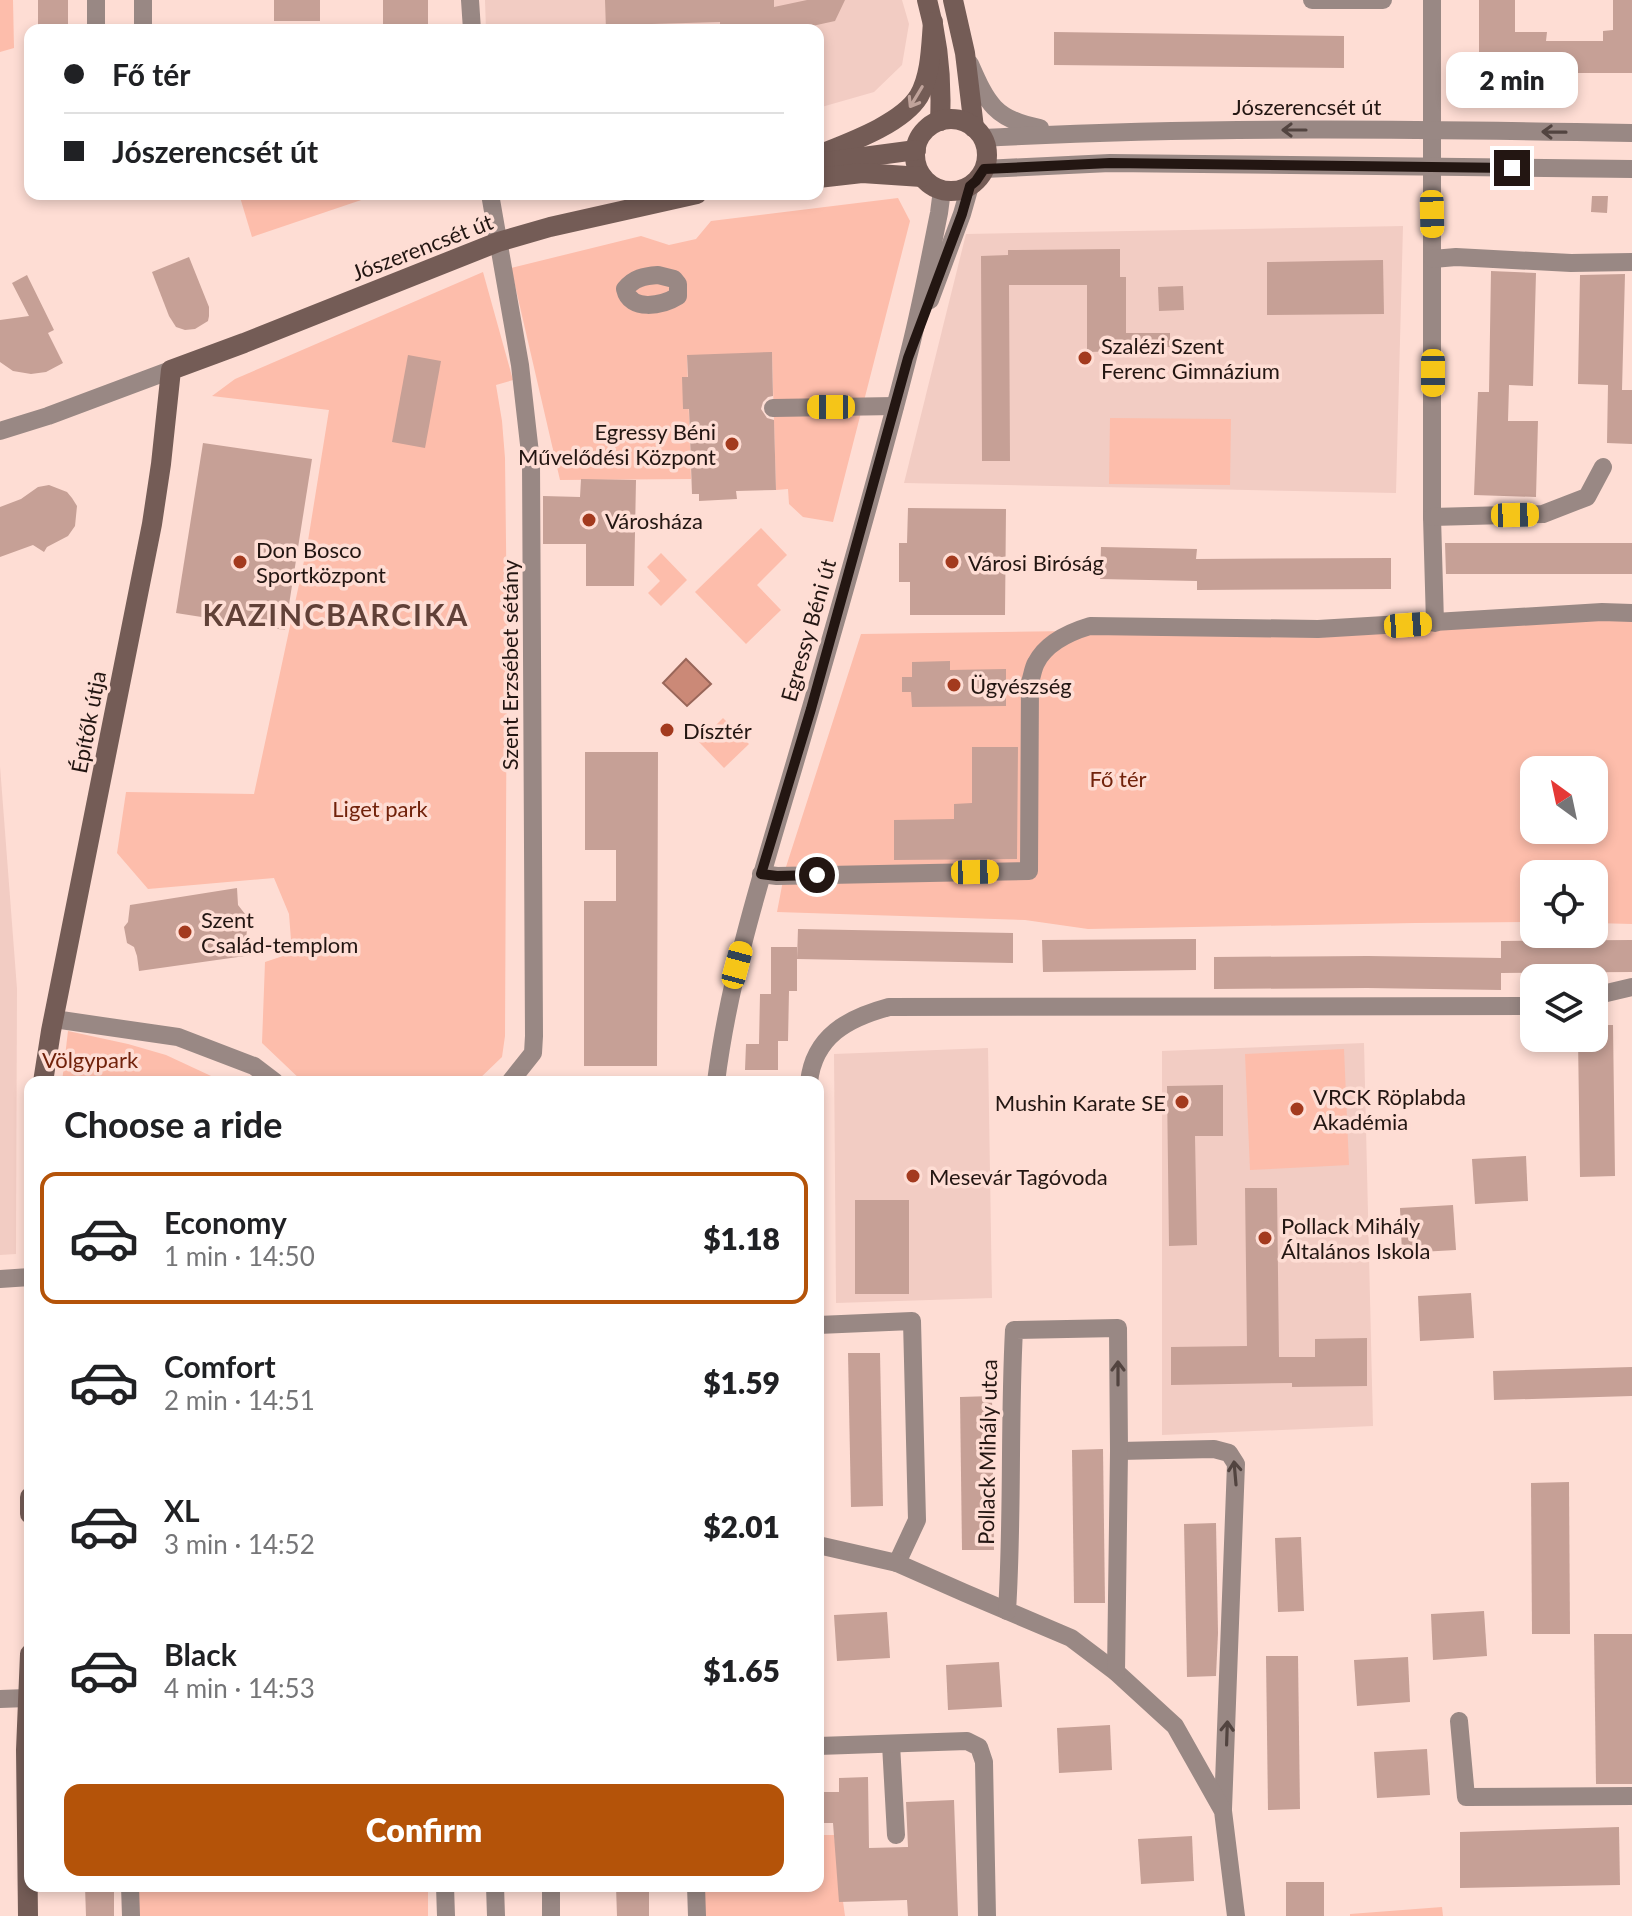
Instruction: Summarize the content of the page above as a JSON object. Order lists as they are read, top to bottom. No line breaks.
{"streets":{"street":["Jószerencsét út","Egressy Béni út","Szent Erzsébet sétány","Építők útja","Pollack Mihály utca"]},"crossings":[["Jószerencsét út","Egressy Béni út"],["Jószerencsét út","Szent Erzsébet sétány"],["Jószerencsét út","Építők útja"]],"districts":["KAZINCBARCIKA"],"parks":["Fő tér","Liget park","Völgypark"],"places":["Szalézi Szent Ferenc Gimnázium","Egressy Béni Művelődési Központ","Városháza","Don Bosco Sportközpont","Városi Biróság","Ügyészség","Dísztér","Szent Család-templom","Mushin Karate SE","VRCK Röplabda Akadémia","Mesevár Tagóvoda","Pollack Mihály Általános Iskola"],"north":"top left","page":{"banner":["Fő tér","Jószerencsét út"],"bubble":"2 min","heading":"Choose a ride","list":[{"name":"Economy","note":"1 min · 14:50","value":"$1.18"},{"name":"Comfort","note":"2 min · 14:51","value":"$1.59"},{"name":"XL","note":"3 min · 14:52","value":"$2.01"},{"name":"Black","note":"4 min · 14:53","value":"$1.65"}],"buttons":"Confirm"}}
